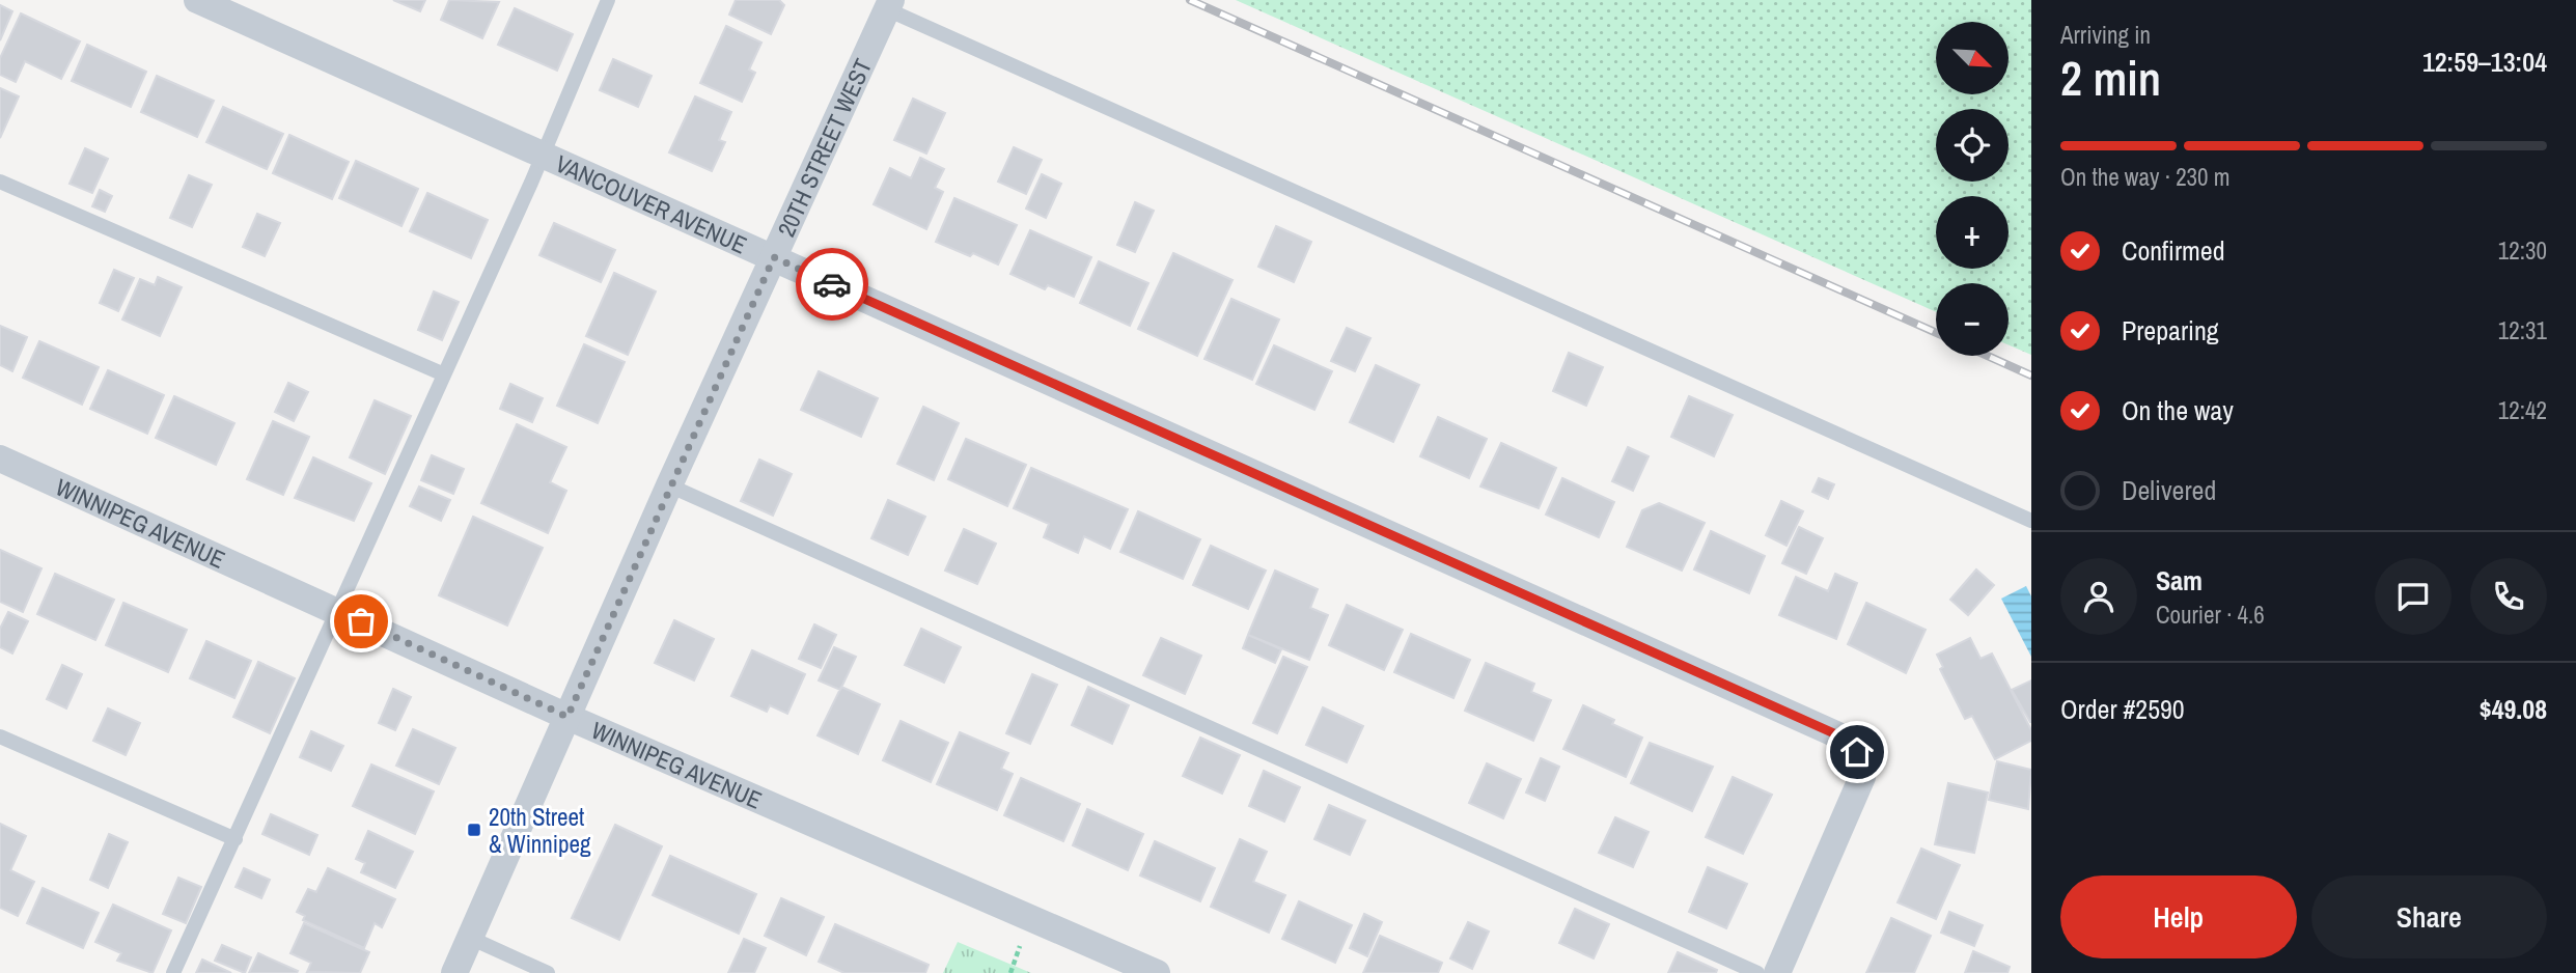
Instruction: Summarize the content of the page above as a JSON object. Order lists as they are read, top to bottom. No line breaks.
{"streets":{"street":["20TH STREET WEST","VANCOUVER AVENUE","WINNIPEG AVENUE"]},"crossings":[["20TH STREET WEST","VANCOUVER AVENUE"],["20TH STREET WEST","WINNIPEG AVENUE"]],"places":{"transit":["20th Street & Winnipeg"]},"north":"bottom right","page":{"heading":["2 min","Arriving in","12:59–13:04"],"panel":["Sam","Courier · 4.6","Order #2590","$49.08"],"map_buttons":["+","−"],"bar":"On the way · 230 m","list":[["Confirmed","12:30"],["Preparing","12:31"],["On the way","12:42"],"Delivered"],"buttons":["Help","Share"]}}
